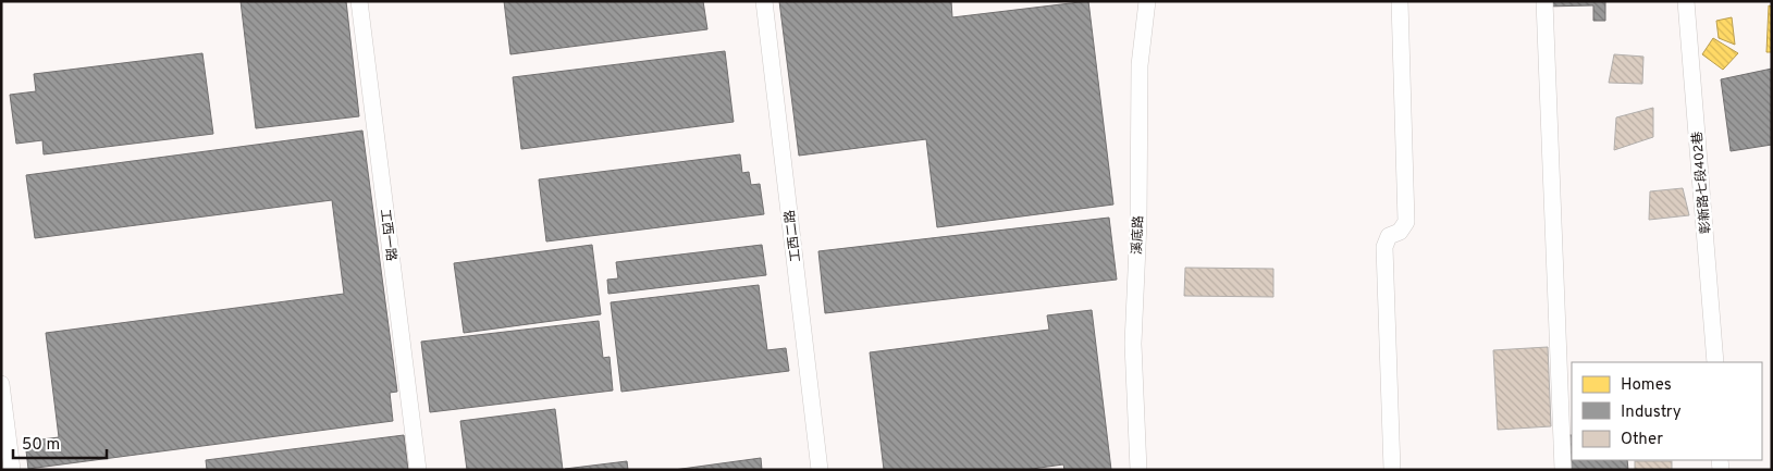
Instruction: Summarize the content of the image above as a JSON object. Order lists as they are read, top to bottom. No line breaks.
{"streets":{"street":["彰新路七段402巷","工西一路","溪底路","工西二路"]},"legend":["Homes","Industry","Other"],"scale_bar":"50 m"}
